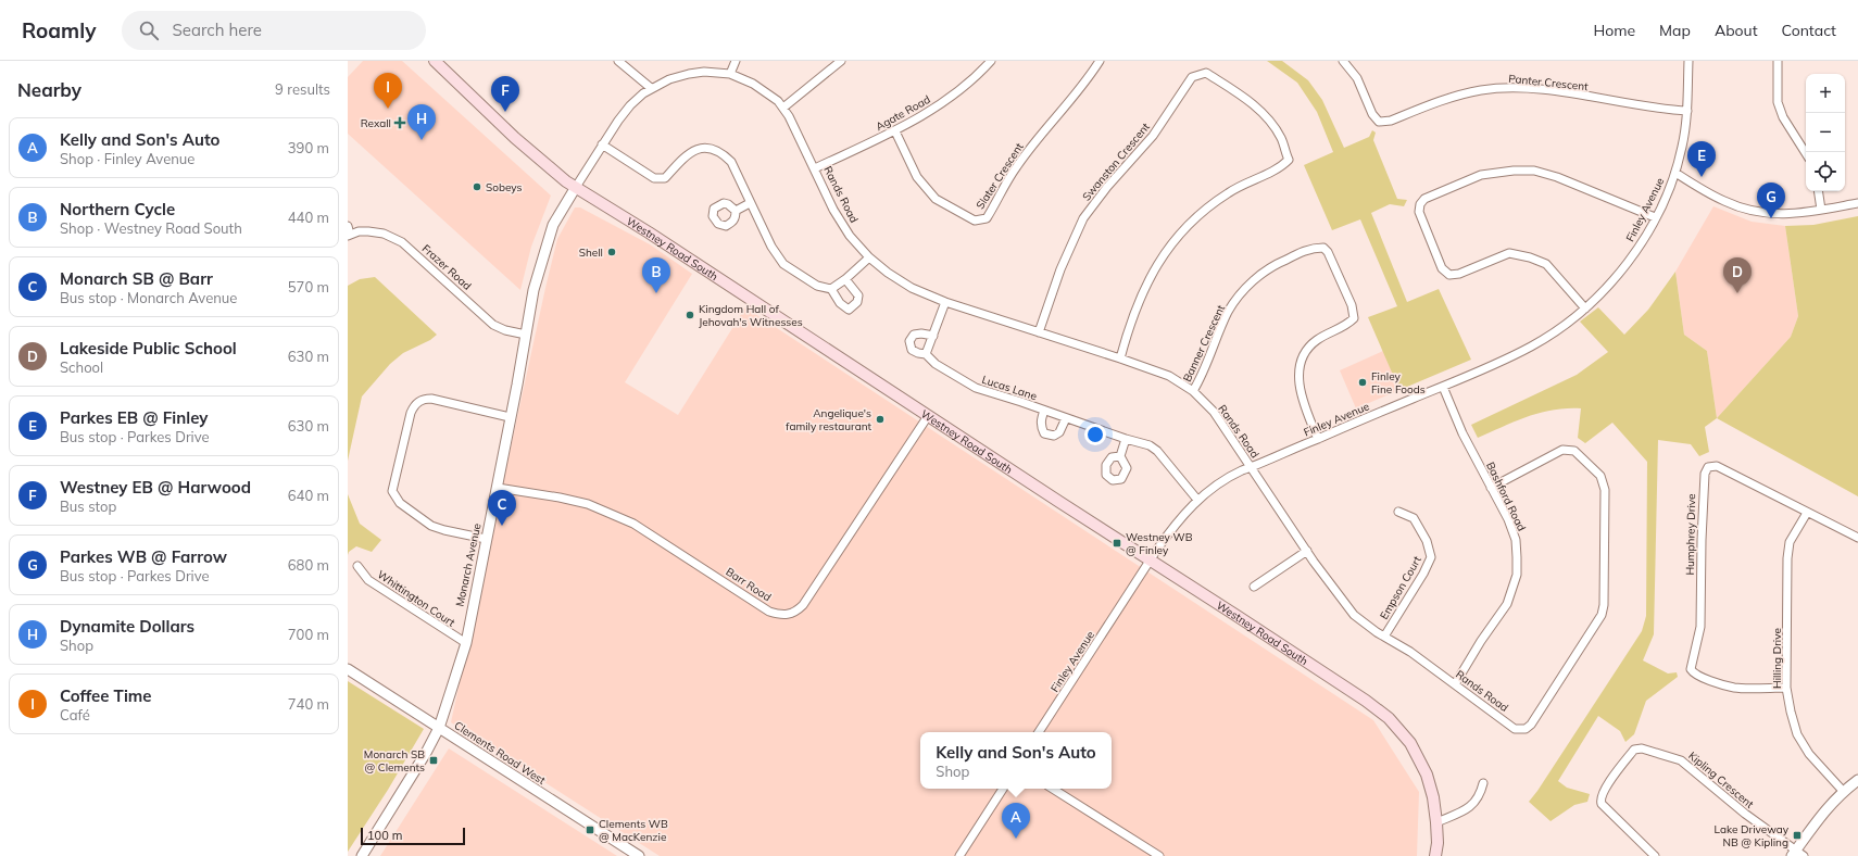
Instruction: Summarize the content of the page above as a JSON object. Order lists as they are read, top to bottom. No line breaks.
{"streets":{"main road":["Westney Road South"],"street":["Panter Crescent","Agate Road","Swanston Crescent","Slater Crescent","Rands Road","Finley Avenue","Frazer Road","Banner Crescent","Lucas Lane","Bashford Road","Humphrey Drive","Monarch Avenue","Barr Road","Empson Court","Whittington Court","Hilling Drive","Clements Road West","Kipling Crescent"]},"crossings":[["Panter Crescent","Finley Avenue"],["Agate Road","Slater Crescent"],["Agate Road","Rands Road"],["Swanston Crescent","Rands Road"],["Rands Road","Finley Avenue"],["Rands Road","Westney Road South"],["Rands Road","Banner Crescent"],["Rands Road","Bashford Road"],["Rands Road","Monarch Avenue"],["Rands Road","Empson Court"],["Finley Avenue","Westney Road South"],["Finley Avenue","Banner Crescent"],["Finley Avenue","Lucas Lane"],["Finley Avenue","Bashford Road"],["Westney Road South","Monarch Avenue"],["Westney Road South","Barr Road"],["Frazer Road","Monarch Avenue"],["Humphrey Drive","Hilling Drive"],["Monarch Avenue","Barr Road"],["Monarch Avenue","Whittington Court"],["Monarch Avenue","Clements Road West"]],"places":{"health":["Rexall"],"other":["Sobeys","Shell","Kingdom Hall of Jehovah's Witnesses","Finley Fine Foods","Angelique's family restaurant"],"transit":["Westney WB @ Finley","Monarch SB @ Clements","Clements WB @ MacKenzie","Lake Driveway NB @ Kipling"]},"scale_bar":"100 m","page":{"header":"Roamly","search":"Search here","nav":["Home","Map","About","Contact"],"heading":["Nearby","9 results"],"pins":["I","F","H","E","G","B","D","C","A"],"map_buttons":["+","−"],"list":[{"mark":"A","name":"Kelly and Son's Auto","note":"Shop · Finley Avenue","value":"390 m"},{"mark":"B","name":"Northern Cycle","note":"Shop · Westney Road South","value":"440 m"},{"mark":"C","name":"Monarch SB @ Barr","note":"Bus stop · Monarch Avenue","value":"570 m"},{"mark":"D","name":"Lakeside Public School","note":"School","value":"630 m"},{"mark":"E","name":"Parkes EB @ Finley","note":"Bus stop · Parkes Drive","value":"630 m"},{"mark":"F","name":"Westney EB @ Harwood","note":"Bus stop","value":"640 m"},{"mark":"G","name":"Parkes WB @ Farrow","note":"Bus stop · Parkes Drive","value":"680 m"},{"mark":"H","name":"Dynamite Dollars","note":"Shop","value":"700 m"},{"mark":"I","name":"Coffee Time","note":"Café","value":"740 m"}],"popup":["Kelly and Son's Auto","Shop"],"scale":"100 m"}}
